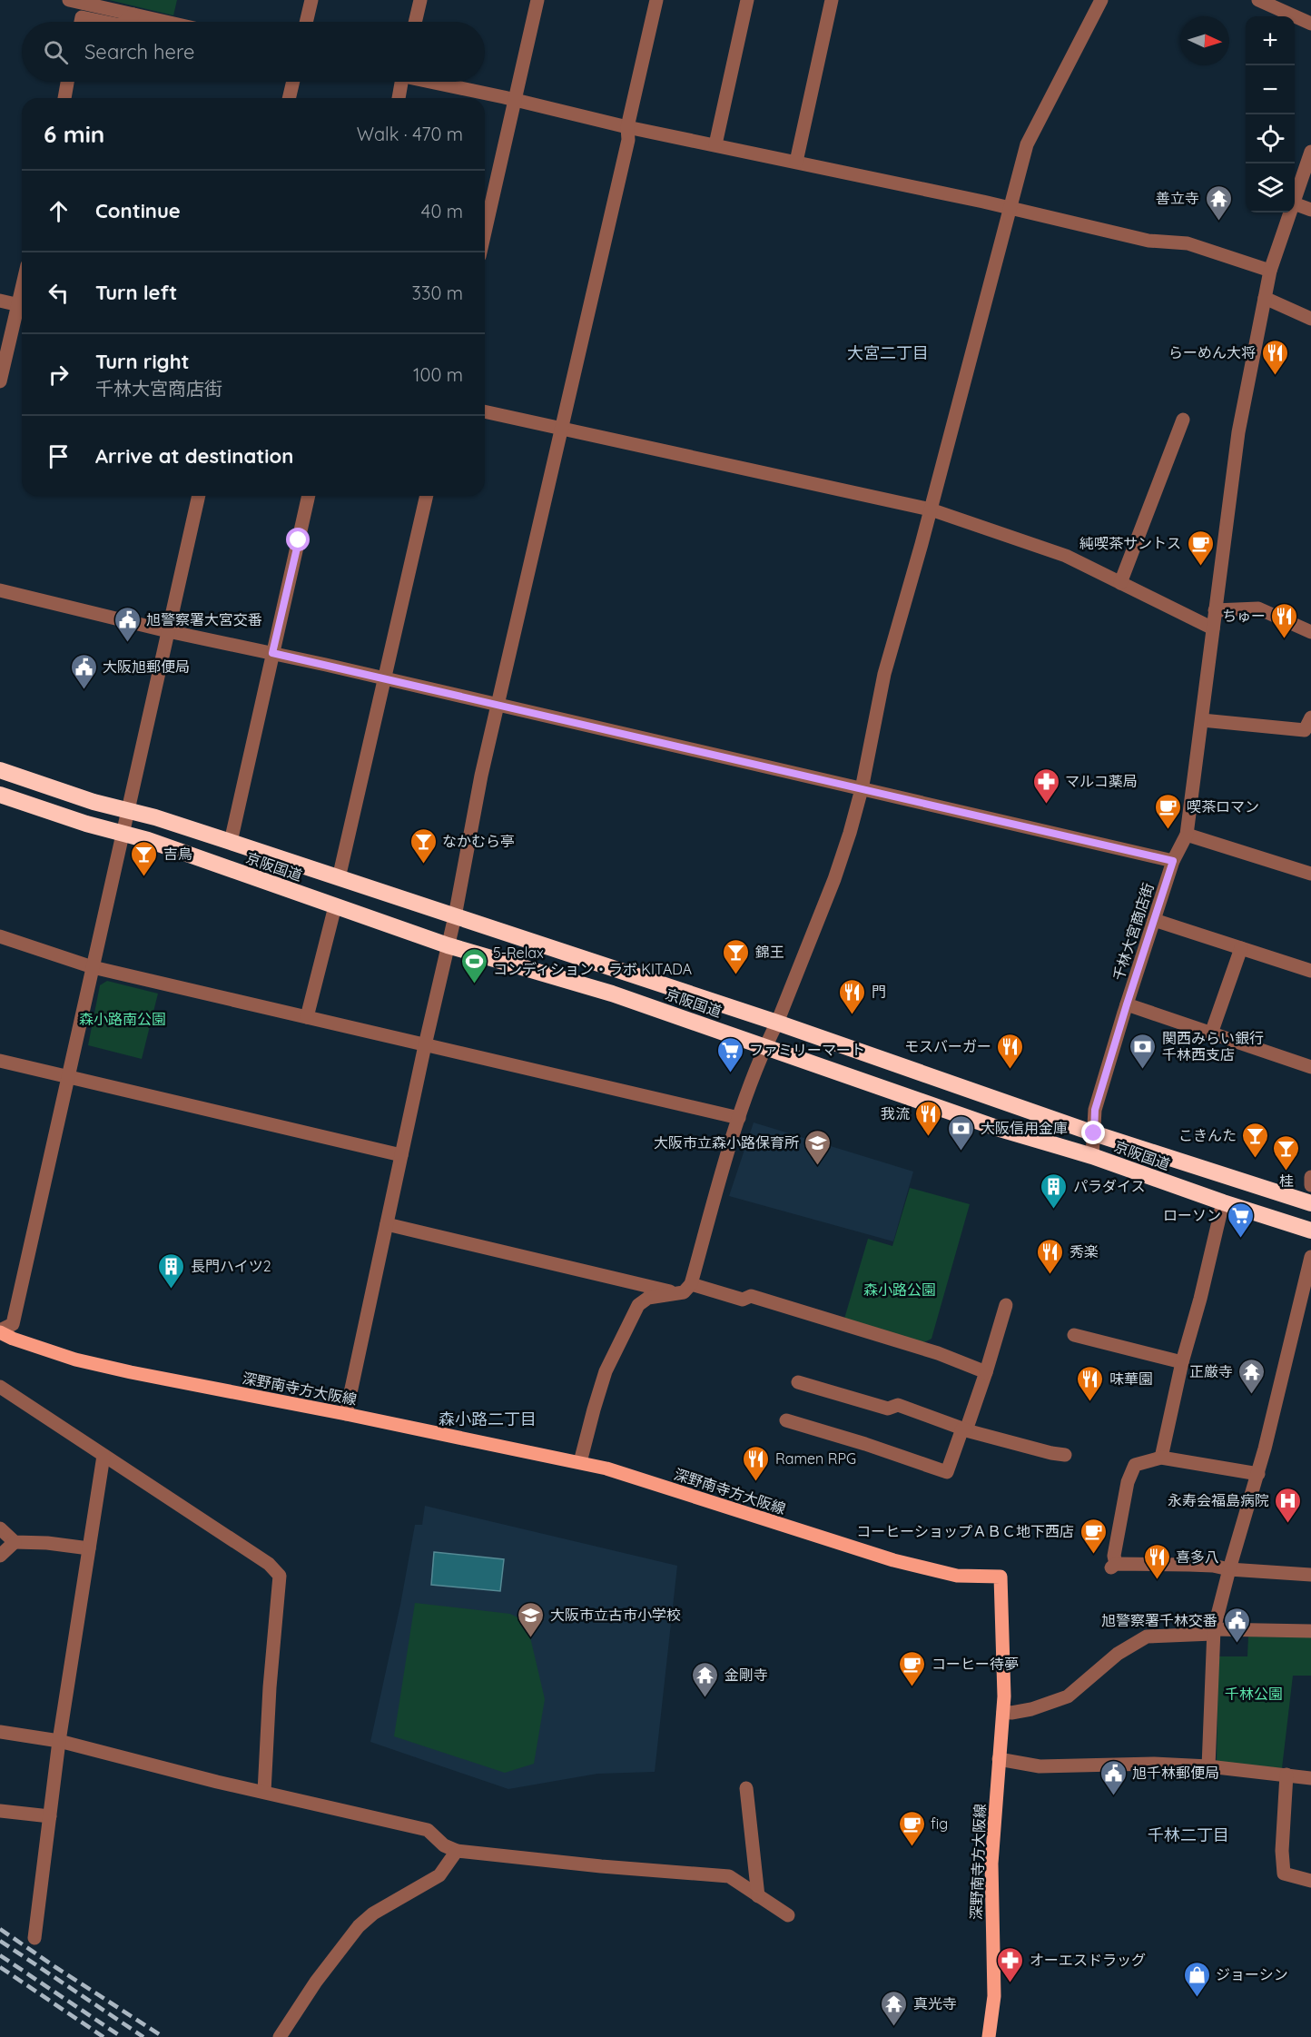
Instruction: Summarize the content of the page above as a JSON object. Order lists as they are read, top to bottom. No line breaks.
{"streets":{"highway":["京阪国道"],"main road":["深野南寺方大阪線"],"street":["千林大宮商店街"]},"crossings":[["京阪国道","千林大宮商店街"]],"districts":["大宮二丁目","森小路二丁目","千林二丁目"],"parks":["森小路南公園","森小路公園","千林公園"],"places":{"temple":["善立寺","正厳寺","金剛寺","真光寺"],"restaurant":["らーめん大将","ちゅー","門","モスバーガー","我流","秀楽","味華園","Ramen RPG","喜多八"],"cafe":["純喫茶サントス","喫茶ロマン","コーヒーショップＡＢＣ地下西店","コーヒー待夢","fig"],"public building":["旭警察署大宮交番","大阪旭郵便局","旭警察署千林交番","旭千林郵便局"],"pharmacy":["マルコ薬局","オーエスドラッグ"],"bar":["なかむら亭","吉鳥","錦王","こきんた","桂"],"sports":["5-Relax コンディション・ラボ KITADA"],"bank":["関西みらい銀行 千林西支店","大阪信用金庫"],"supermarket":["ファミリーマート","ローソン"],"school or university":["大阪市立森小路保育所","大阪市立古市小学校"],"building":["パラダイス","長門ハイツ2"],"hospital":["永寿会福島病院"],"shop":["ジョーシン"]},"north":"right","page":{"map_buttons":["+","−"],"search":"Search here","heading":["6 min","Walk · 470 m"],"list":[["Continue","40 m"],["Turn left","330 m"],["Turn right","千林大宮商店街","100 m"],"Arrive at destination"]}}
